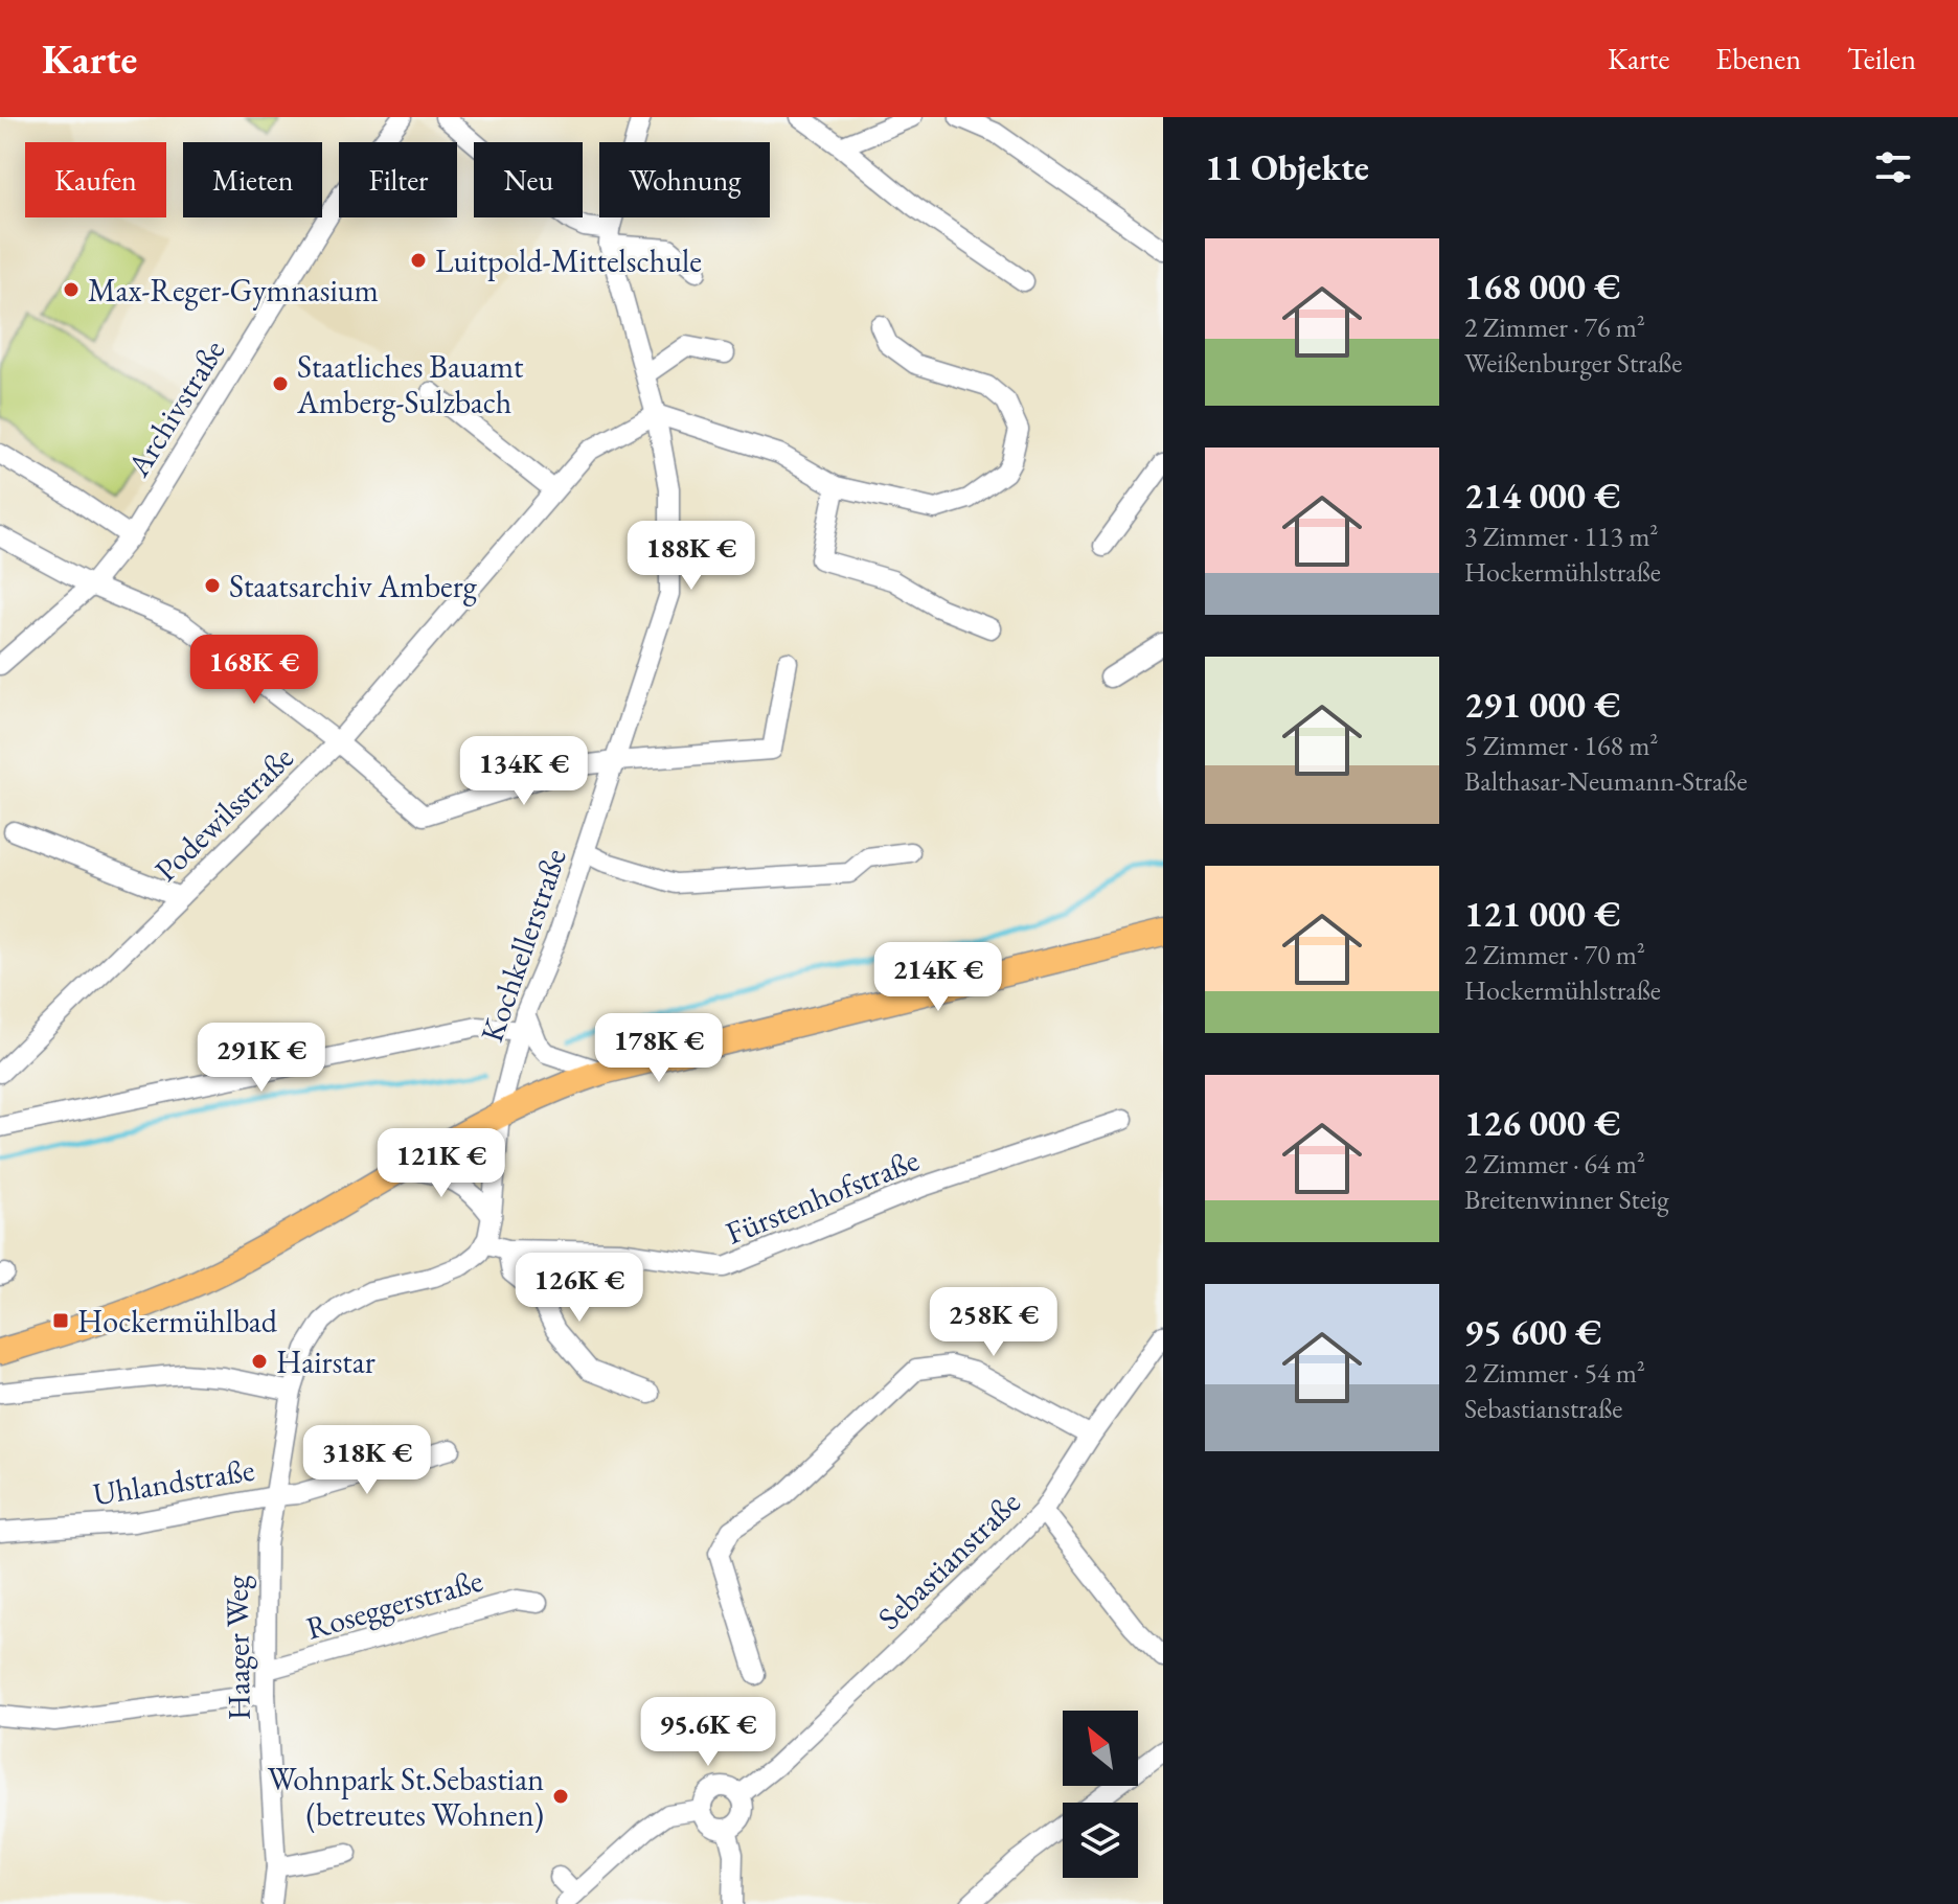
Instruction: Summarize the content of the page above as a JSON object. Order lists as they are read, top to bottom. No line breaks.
{"streets":{"street":["Archivstraße","Podewilsstraße","Kochkellerstraße","Fürstenhofstraße","Uhlandstraße","Sebastianstraße","Roseggerstraße","Haager Weg"]},"crossings":[["Podewilsstraße","Kochkellerstraße"],["Fürstenhofstraße","Haager Weg"],["Uhlandstraße","Haager Weg"],["Roseggerstraße","Haager Weg"]],"places":{"other":["Luitpold-Mittelschule","Max-Reger-Gymnasium","Staatliches Bauamt Amberg-Sulzbach","Staatsarchiv Amberg","Hairstar","Wohnpark St.Sebastian (betreutes Wohnen)"],"transit":["Hockermühlbad"]},"north":"top left","page":{"header":"Karte","nav":["Karte","Ebenen","Teilen"],"heading":"11 Objekte","chip":["Kaufen","Mieten","Filter","Neu","Wohnung"],"list":[{"name":"168 000 €","note":"2 Zimmer · 76 m² · Weißenburger Straße"},{"name":"214 000 €","note":"3 Zimmer · 113 m² · Hockermühlstraße"},{"name":"291 000 €","note":"5 Zimmer · 168 m² · Balthasar-Neumann-Straße"},{"name":"121 000 €","note":"2 Zimmer · 70 m² · Hockermühlstraße"},{"name":"126 000 €","note":"2 Zimmer · 64 m² · Breitenwinner Steig"},{"name":"95 600 €","note":"2 Zimmer · 54 m² · Sebastianstraße"}],"price":["188K €","168K €","134K €","214K €","178K €","291K €","121K €","126K €","258K €","318K €","95.6K €"]}}
